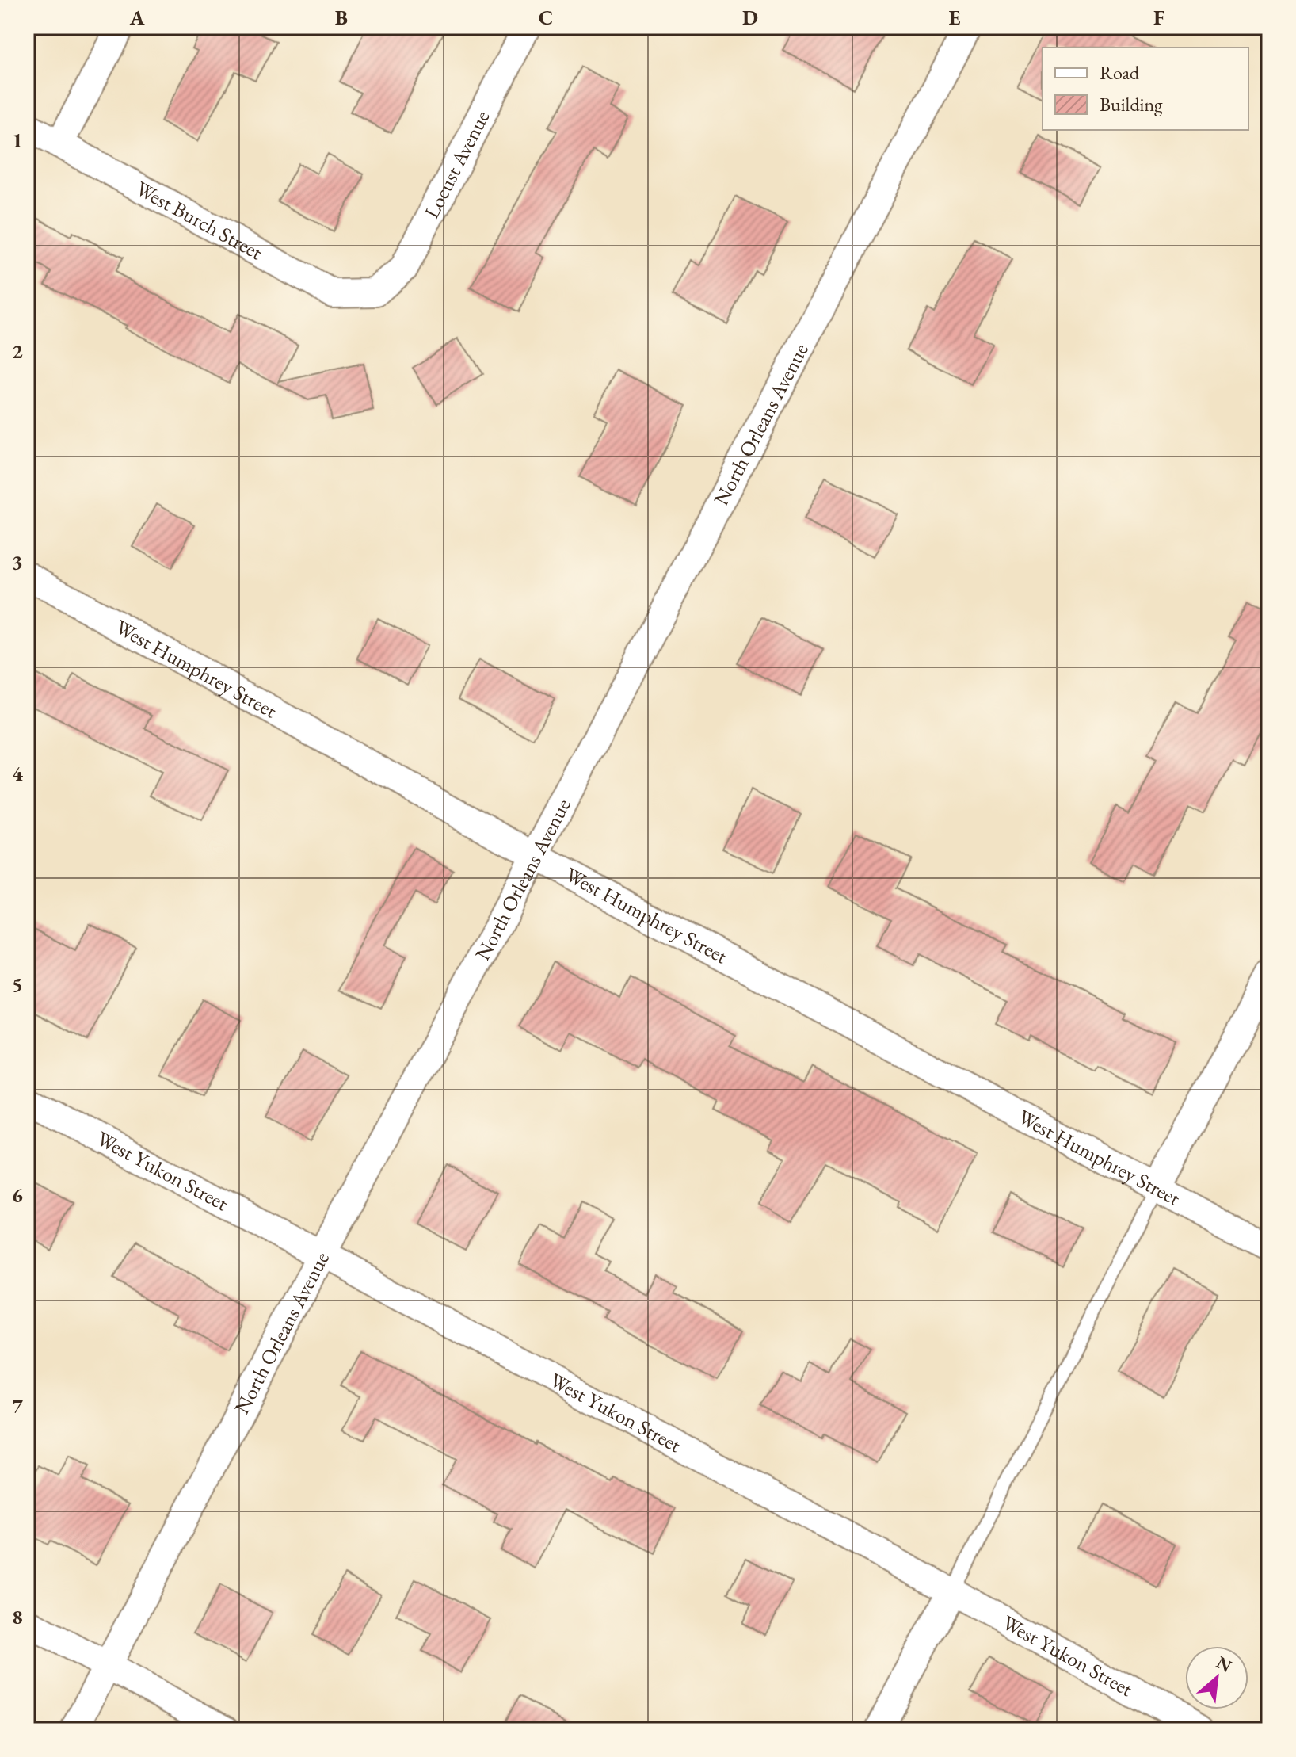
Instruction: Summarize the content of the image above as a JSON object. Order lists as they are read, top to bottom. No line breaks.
{"streets":{"street":["Locust Avenue","West Burch Street","North Orleans Avenue","West Humphrey Street","West Yukon Street"]},"crossings":[["Locust Avenue","West Burch Street"],["North Orleans Avenue","West Humphrey Street"],["North Orleans Avenue","West Yukon Street"]],"legend":["Road","Building"],"north":"top right","grid":{"columns":["A","B","C","D","E","F"],"rows":["1","2","3","4","5","6","7","8"]}}
